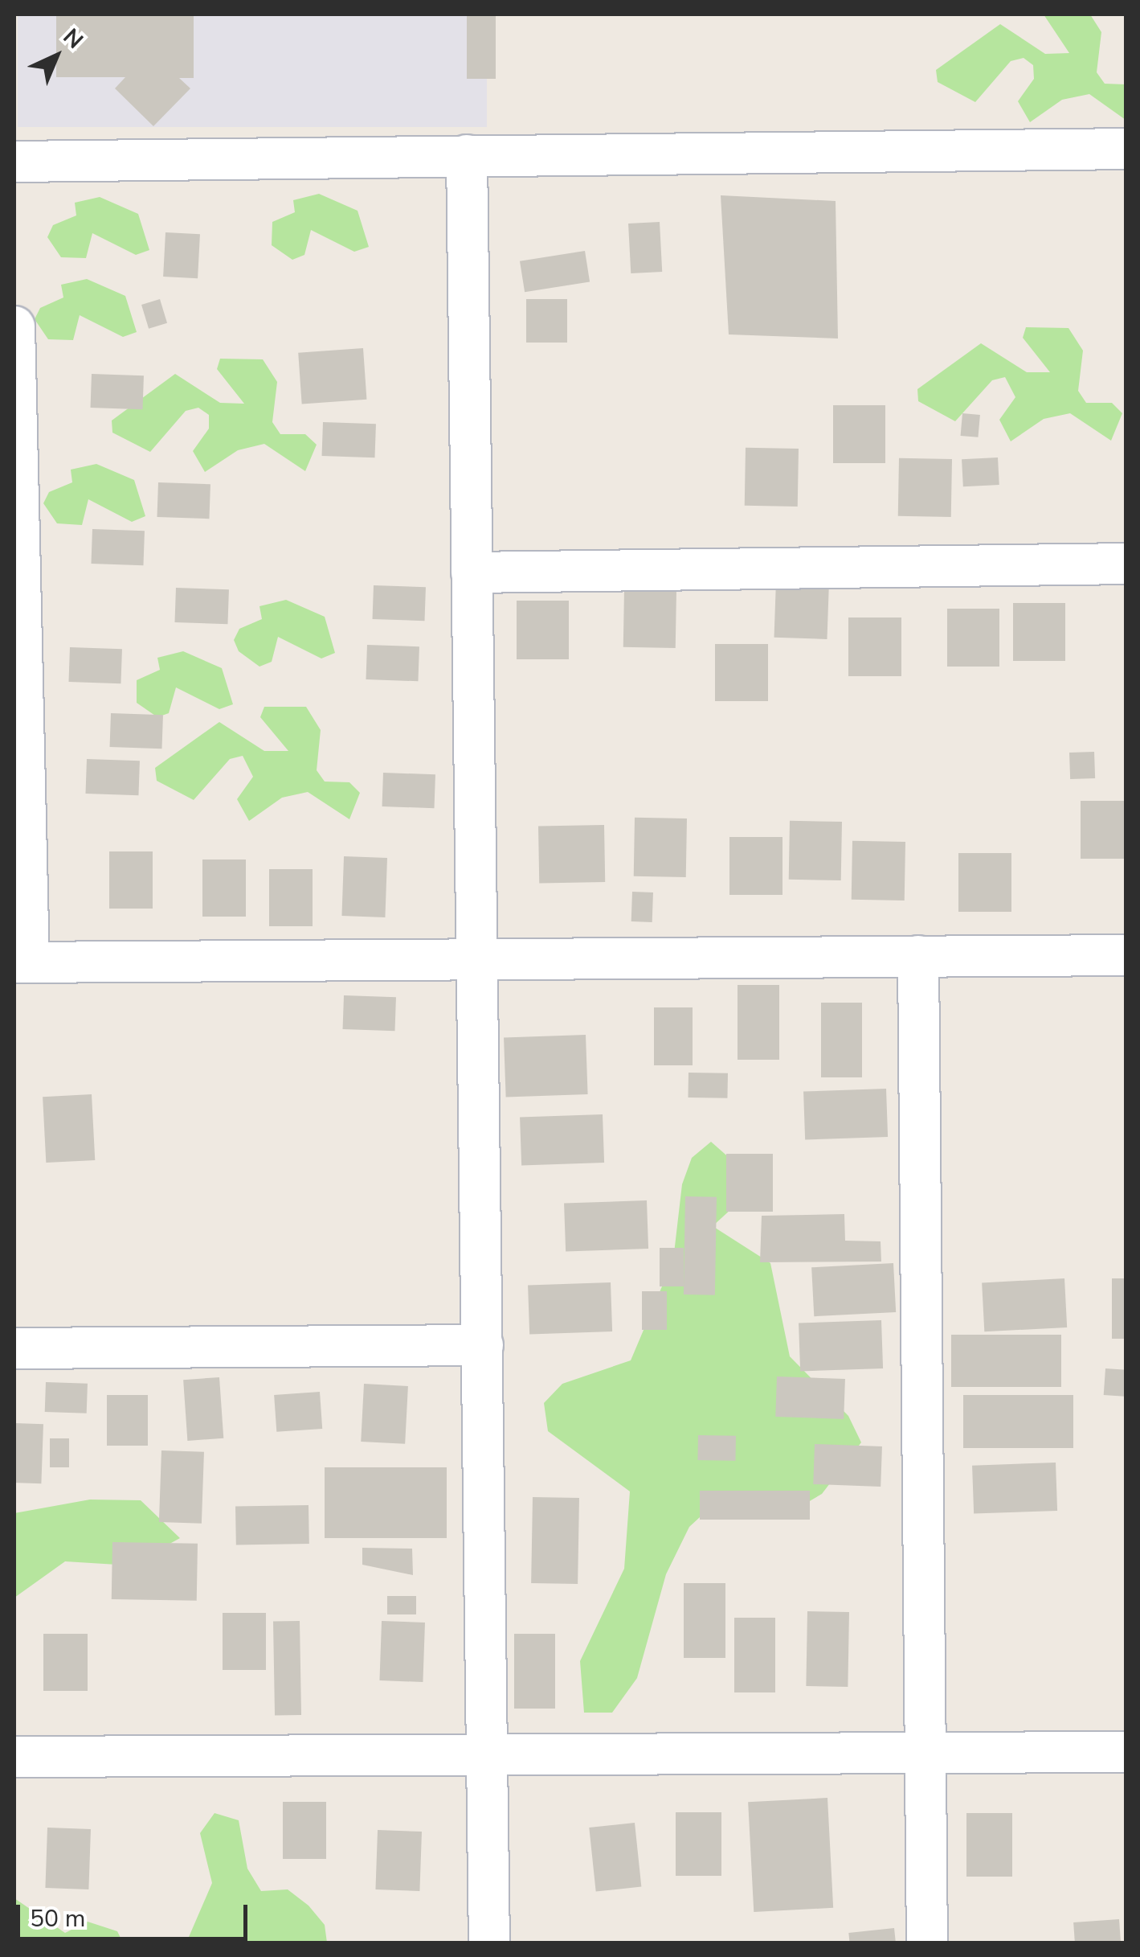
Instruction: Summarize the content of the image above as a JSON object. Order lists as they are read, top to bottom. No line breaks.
{"scale_bar":"50 m","north":"top right"}
